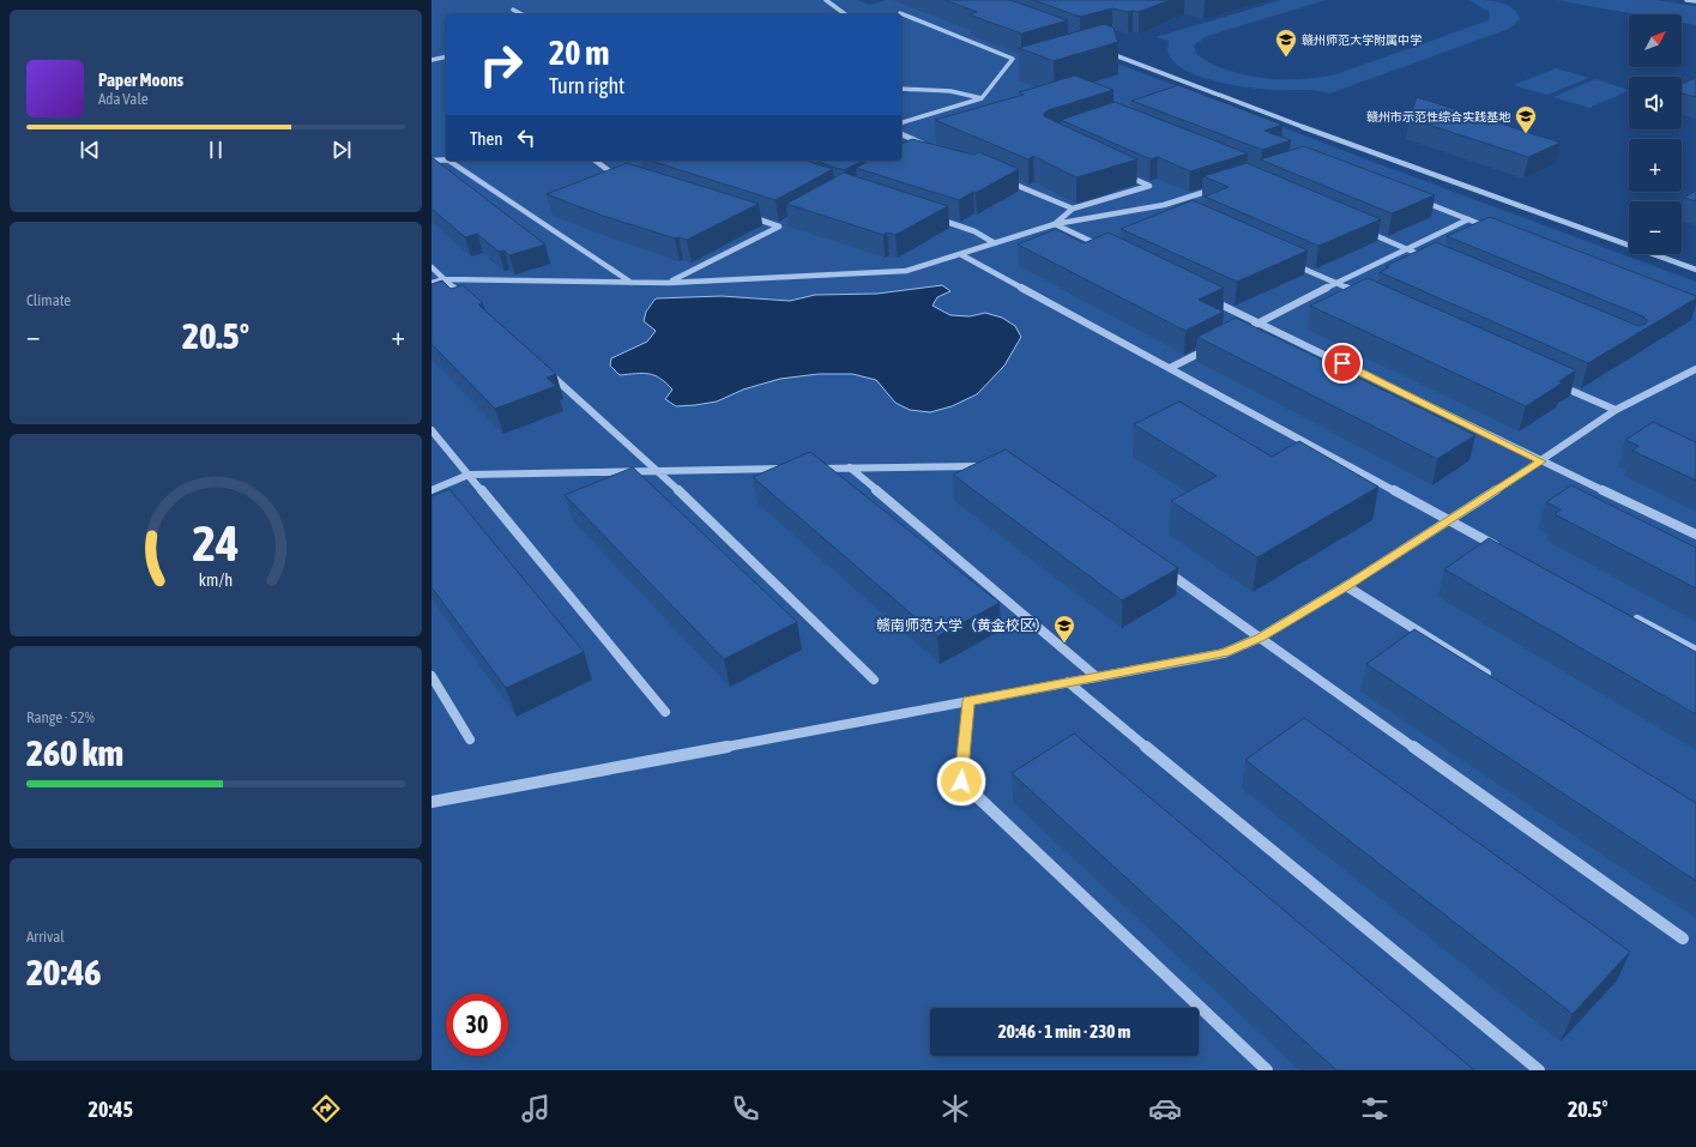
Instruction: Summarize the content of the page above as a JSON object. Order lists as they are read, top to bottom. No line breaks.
{"places":{"school or university":["赣州师范大学附属中学","赣州市示范性综合实践基地","赣南师范大学（黄金校区）"]},"north":"top right","page":{"map_buttons":["+","−"],"turn":["20 m","Turn right"],"song":["Paper Moons","Ada Vale"],"then":"Then","tile":["Climate",["Range · 52%","260 km"],["Arrival","20:46"]],"heat":["−","20.5°","+"],"limit":"30","trip":"20:46 · 1 min · 230 m","tabs":["20:45","20.5°"],"gauge":["24","km/h"]}}
